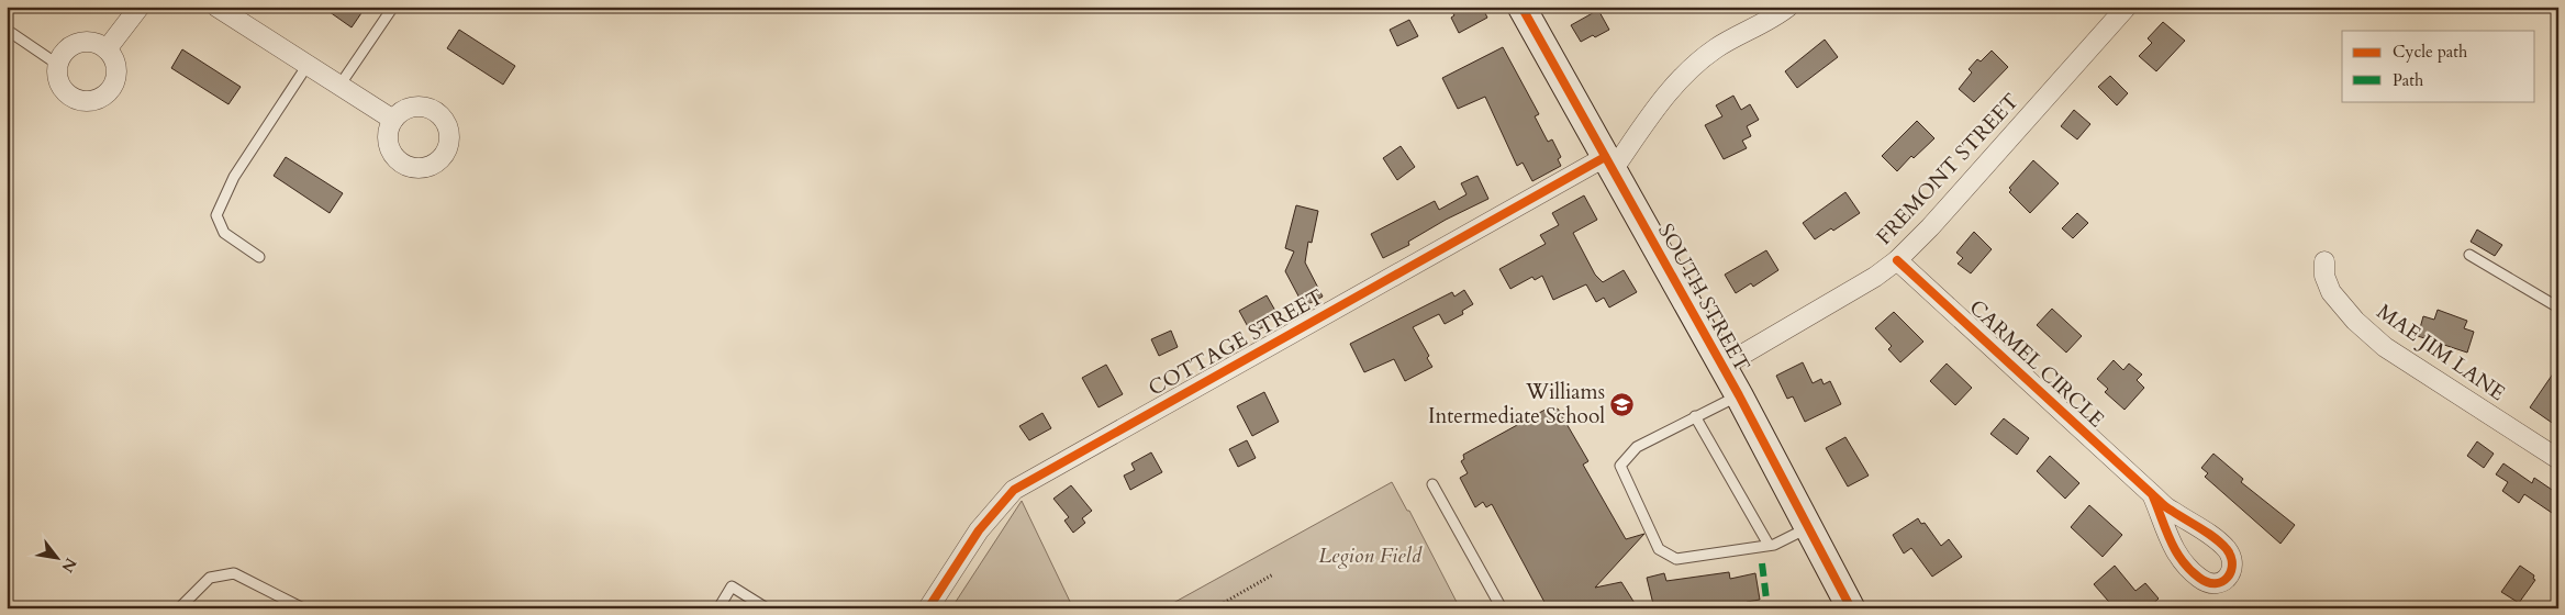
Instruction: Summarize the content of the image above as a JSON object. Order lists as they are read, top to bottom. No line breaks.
{"streets":{"street":["FREMONT STREET","SOUTH STREET","COTTAGE STREET","MAE JIM LANE","CARMEL CIRCLE"]},"crossings":[["FREMONT STREET","SOUTH STREET"],["FREMONT STREET","CARMEL CIRCLE"],["SOUTH STREET","COTTAGE STREET"]],"parks":["Legion Field"],"places":{"school or university":["Williams Intermediate School"]},"legend":["Cycle path","Path"],"north":"bottom right"}
